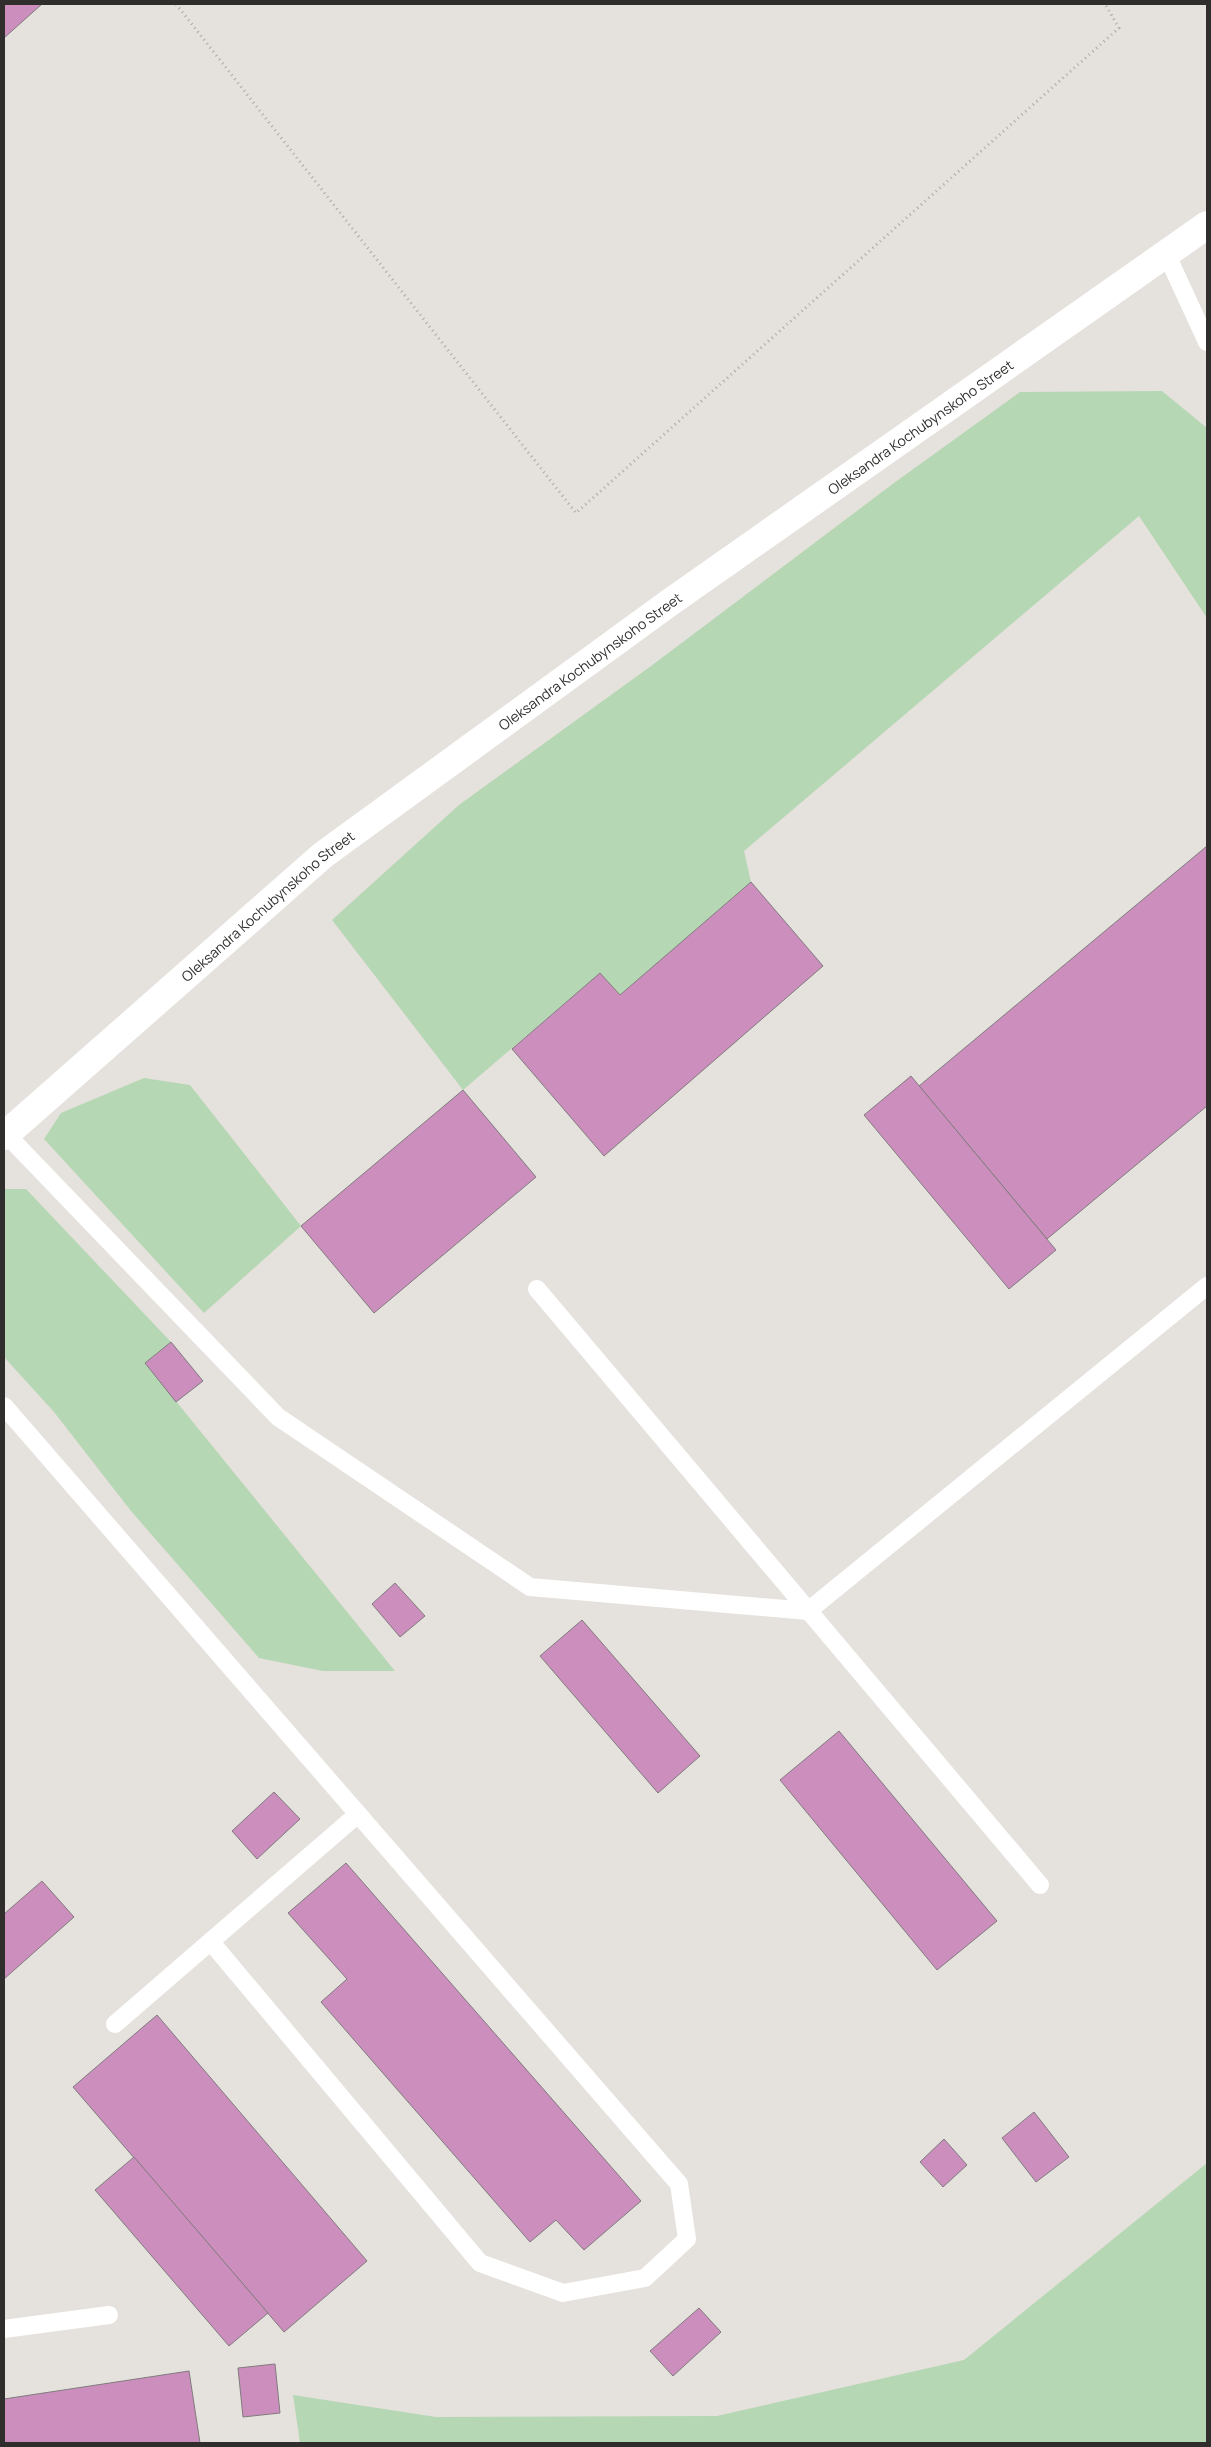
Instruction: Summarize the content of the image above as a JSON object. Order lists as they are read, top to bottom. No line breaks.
{"streets":{"street":["Oleksandra Kochubynskoho Street"]}}
